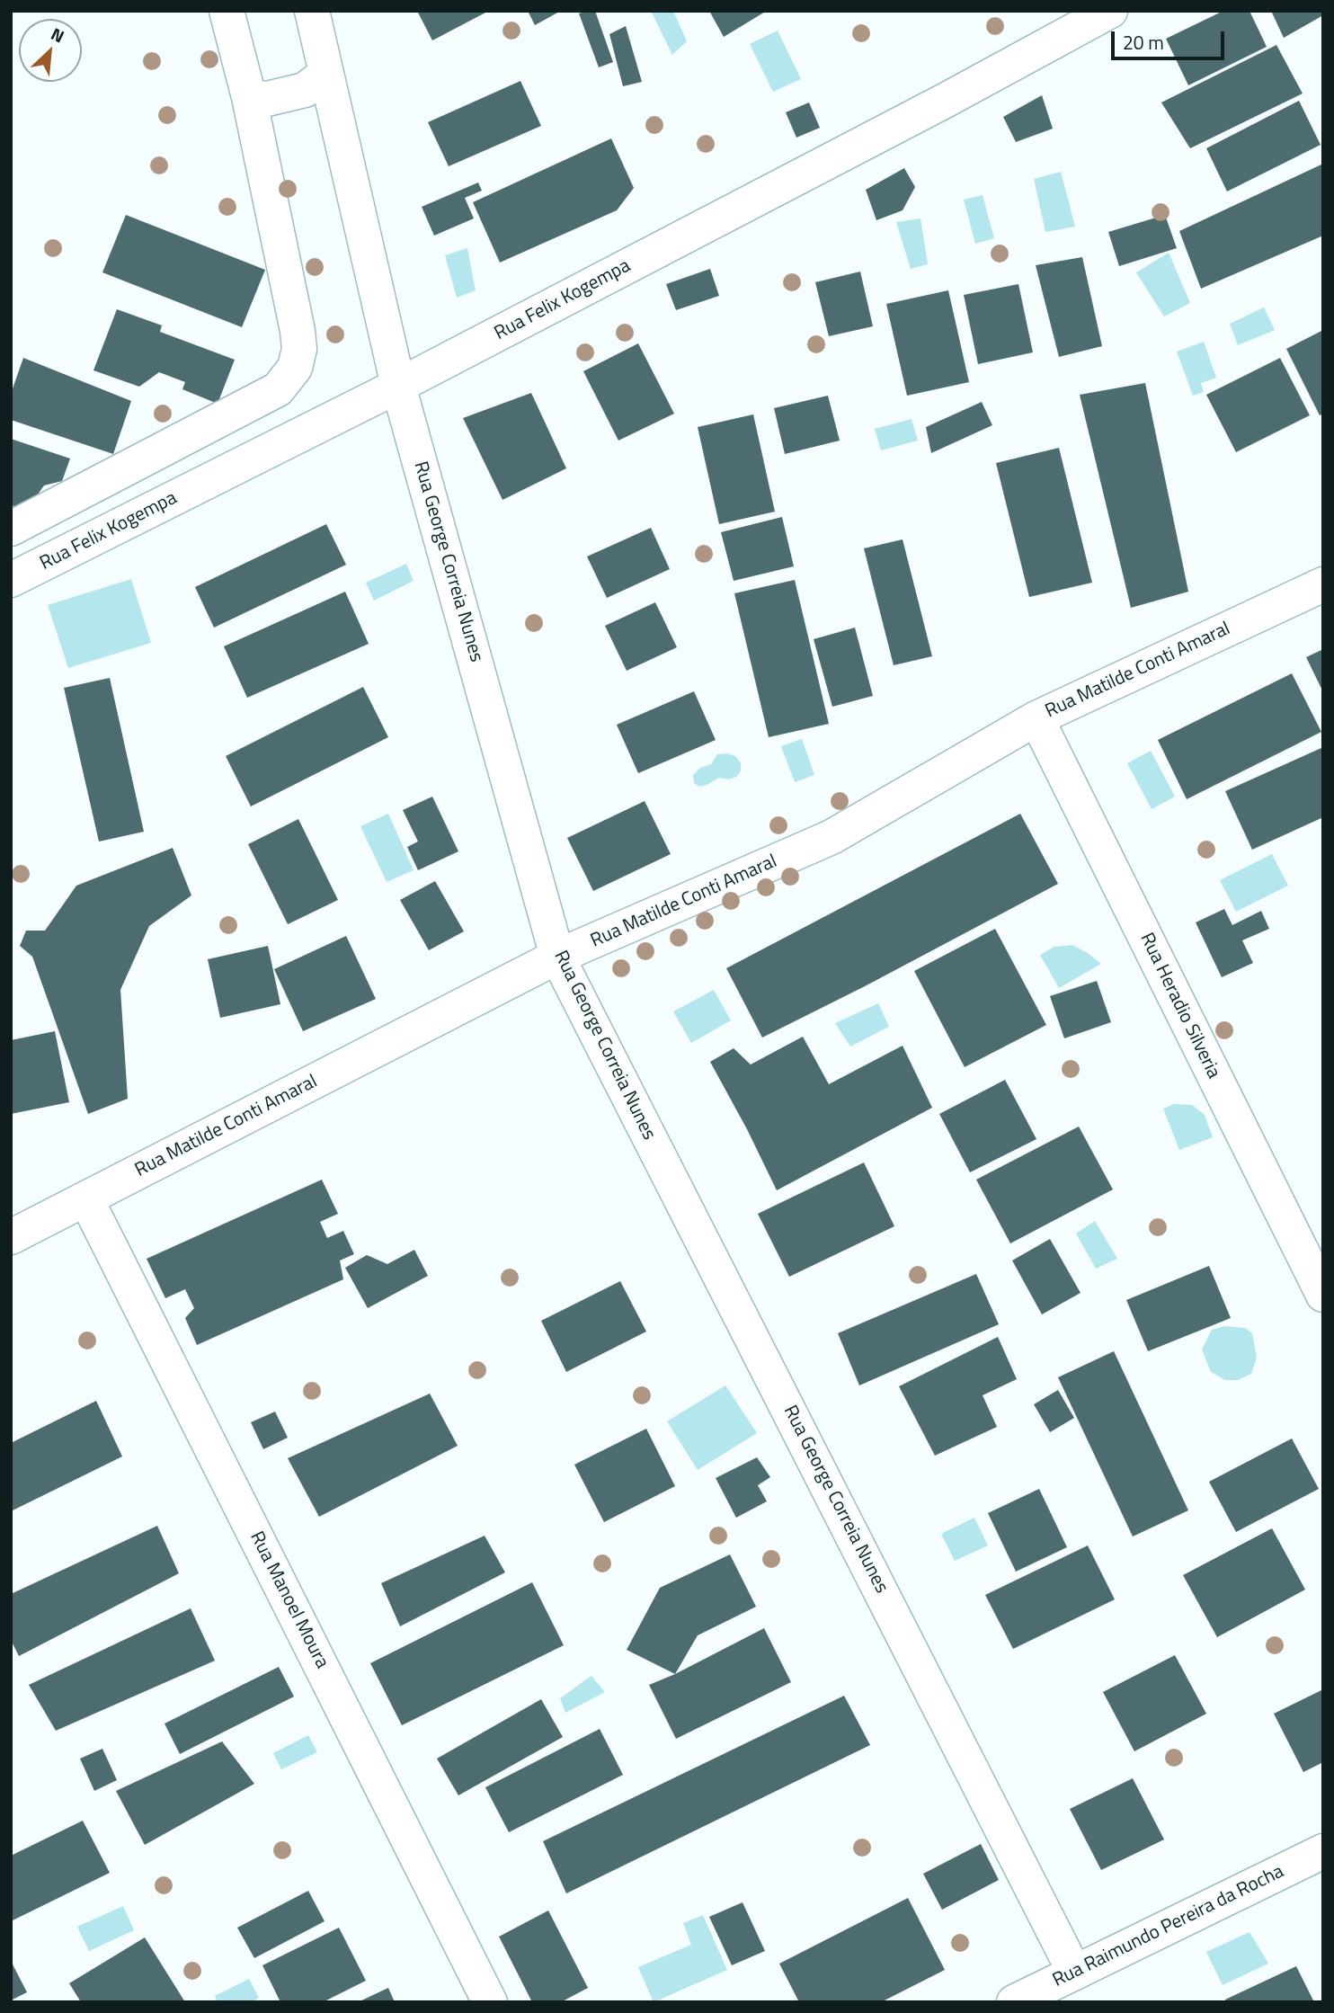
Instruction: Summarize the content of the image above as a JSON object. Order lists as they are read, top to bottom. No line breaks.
{"streets":{"street":["Rua Felix Kogempa","Rua George Correia Nunes","Rua Matilde Conti Amaral","Rua Heradio Silveria","Rua Manoel Moura","Rua Raimundo Pereira da Rocha"]},"crossings":[["Rua Felix Kogempa","Rua George Correia Nunes"],["Rua George Correia Nunes","Rua Matilde Conti Amaral"],["Rua George Correia Nunes","Rua Raimundo Pereira da Rocha"],["Rua Matilde Conti Amaral","Rua Heradio Silveria"],["Rua Matilde Conti Amaral","Rua Manoel Moura"]],"scale_bar":"20 m","north":"top right"}
